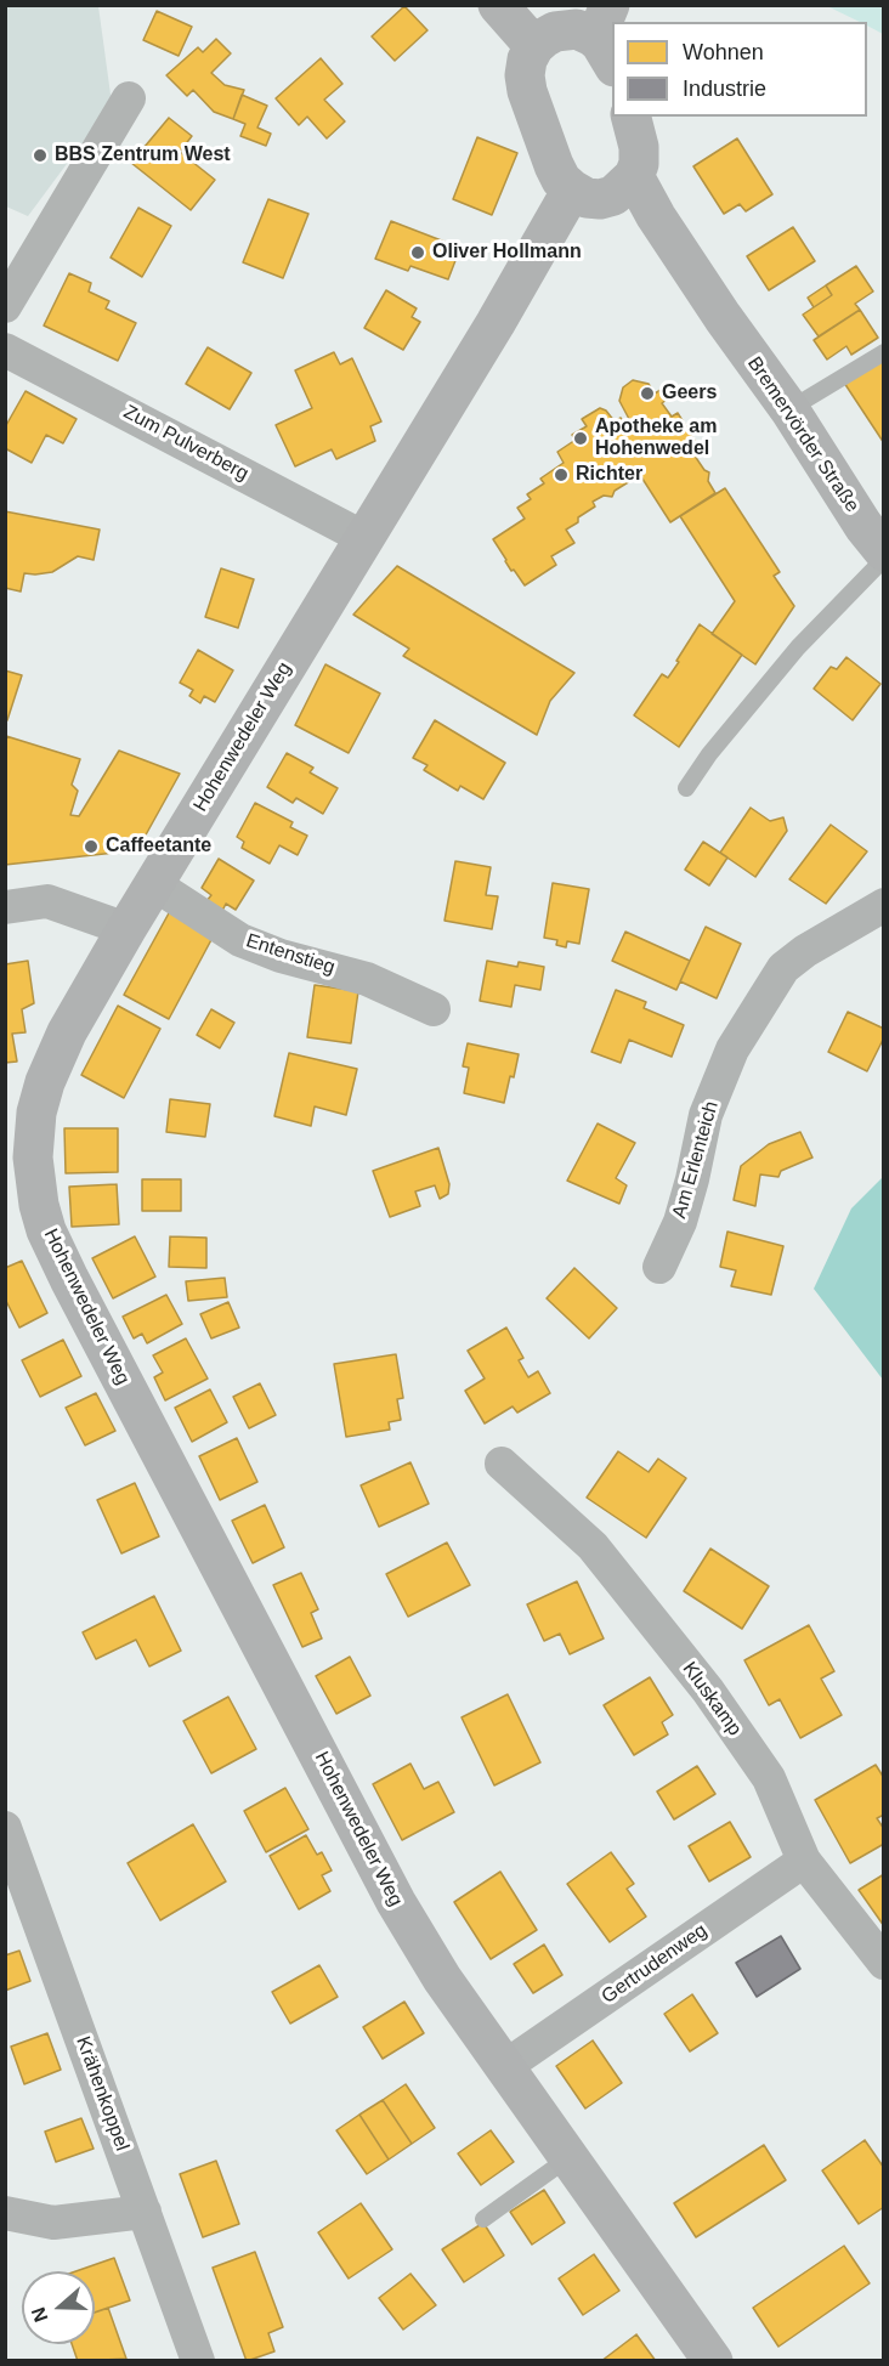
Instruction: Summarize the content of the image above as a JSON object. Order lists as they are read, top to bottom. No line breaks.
{"streets":{"street":["Bremervörder Straße","Zum Pulverberg","Hohenwedeler Weg","Entenstieg","Am Erlenteich","Kluskamp","Gertrudenweg","Krähenkoppel"]},"crossings":[["Bremervörder Straße","Hohenwedeler Weg"],["Zum Pulverberg","Hohenwedeler Weg"],["Hohenwedeler Weg","Entenstieg"],["Hohenwedeler Weg","Gertrudenweg"],["Kluskamp","Gertrudenweg"]],"places":["BBS Zentrum West","Oliver Hollmann","Geers","Apotheke am Hohenwedel","Richter","Caffeetante"],"legend":["Wohnen","Industrie"],"north":"left"}
